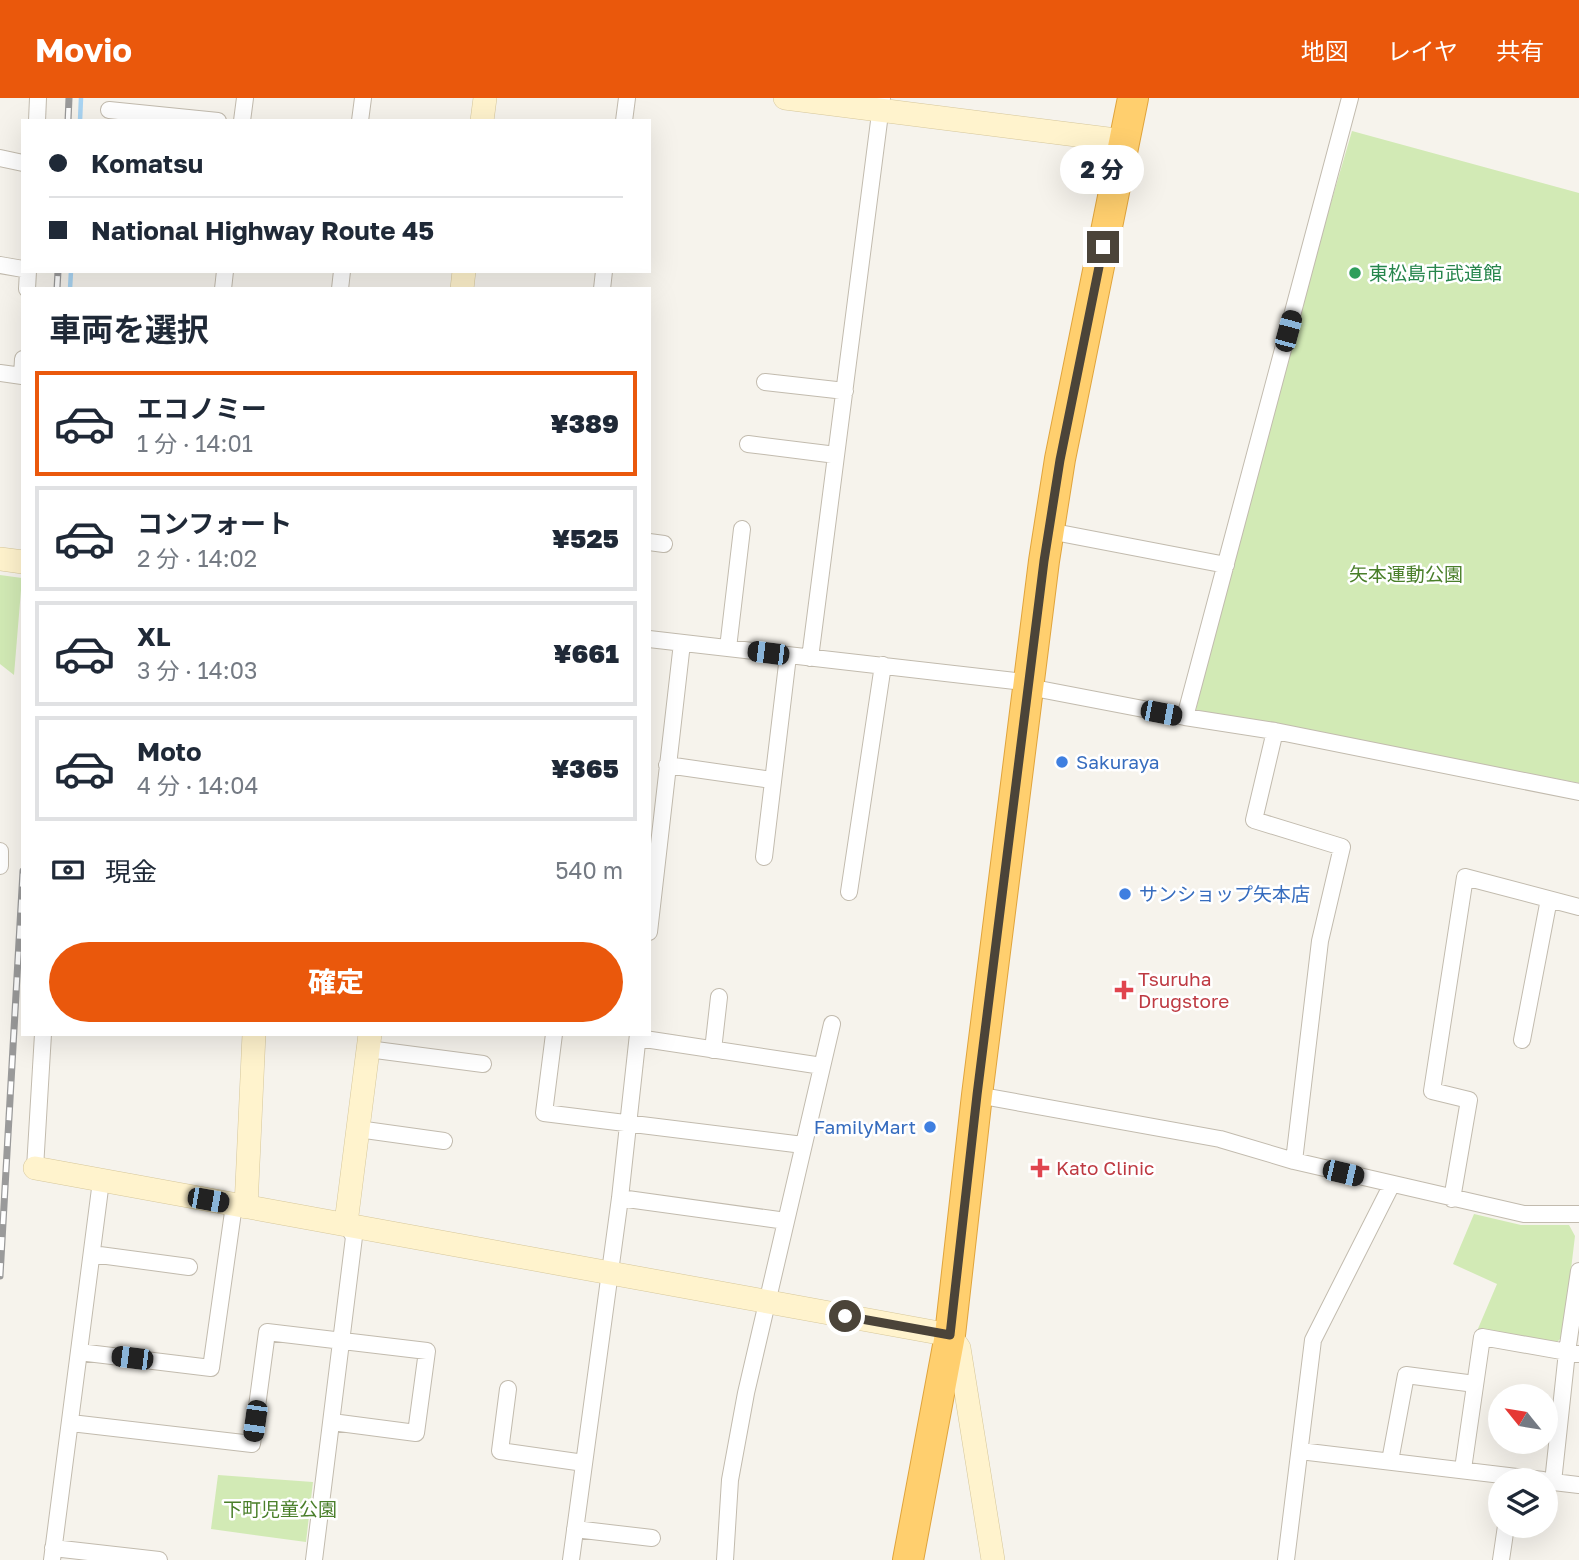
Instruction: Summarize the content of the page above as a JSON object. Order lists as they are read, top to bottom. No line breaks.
{"parks":["矢本運動公園","下町児童公園"],"places":{"other":["東松島市武道館","Sakuraya","サンショップ矢本店","FamilyMart"],"health":["Tsuruha Drugstore","Kato Clinic"]},"north":"top left","page":{"header":"Movio","nav":["地図","レイヤ","共有"],"banner":["Komatsu","National Highway Route 45"],"bubble":"2 分","heading":"車両を選択","list":[{"name":"エコノミー","note":"1 分 · 14:01","value":"¥389"},{"name":"コンフォート","note":"2 分 · 14:02","value":"¥525"},{"name":"XL","note":"3 分 · 14:03","value":"¥661"},{"name":"Moto","note":"4 分 · 14:04","value":"¥365"}],"pay":["現金","540 m"],"buttons":"確定"}}
